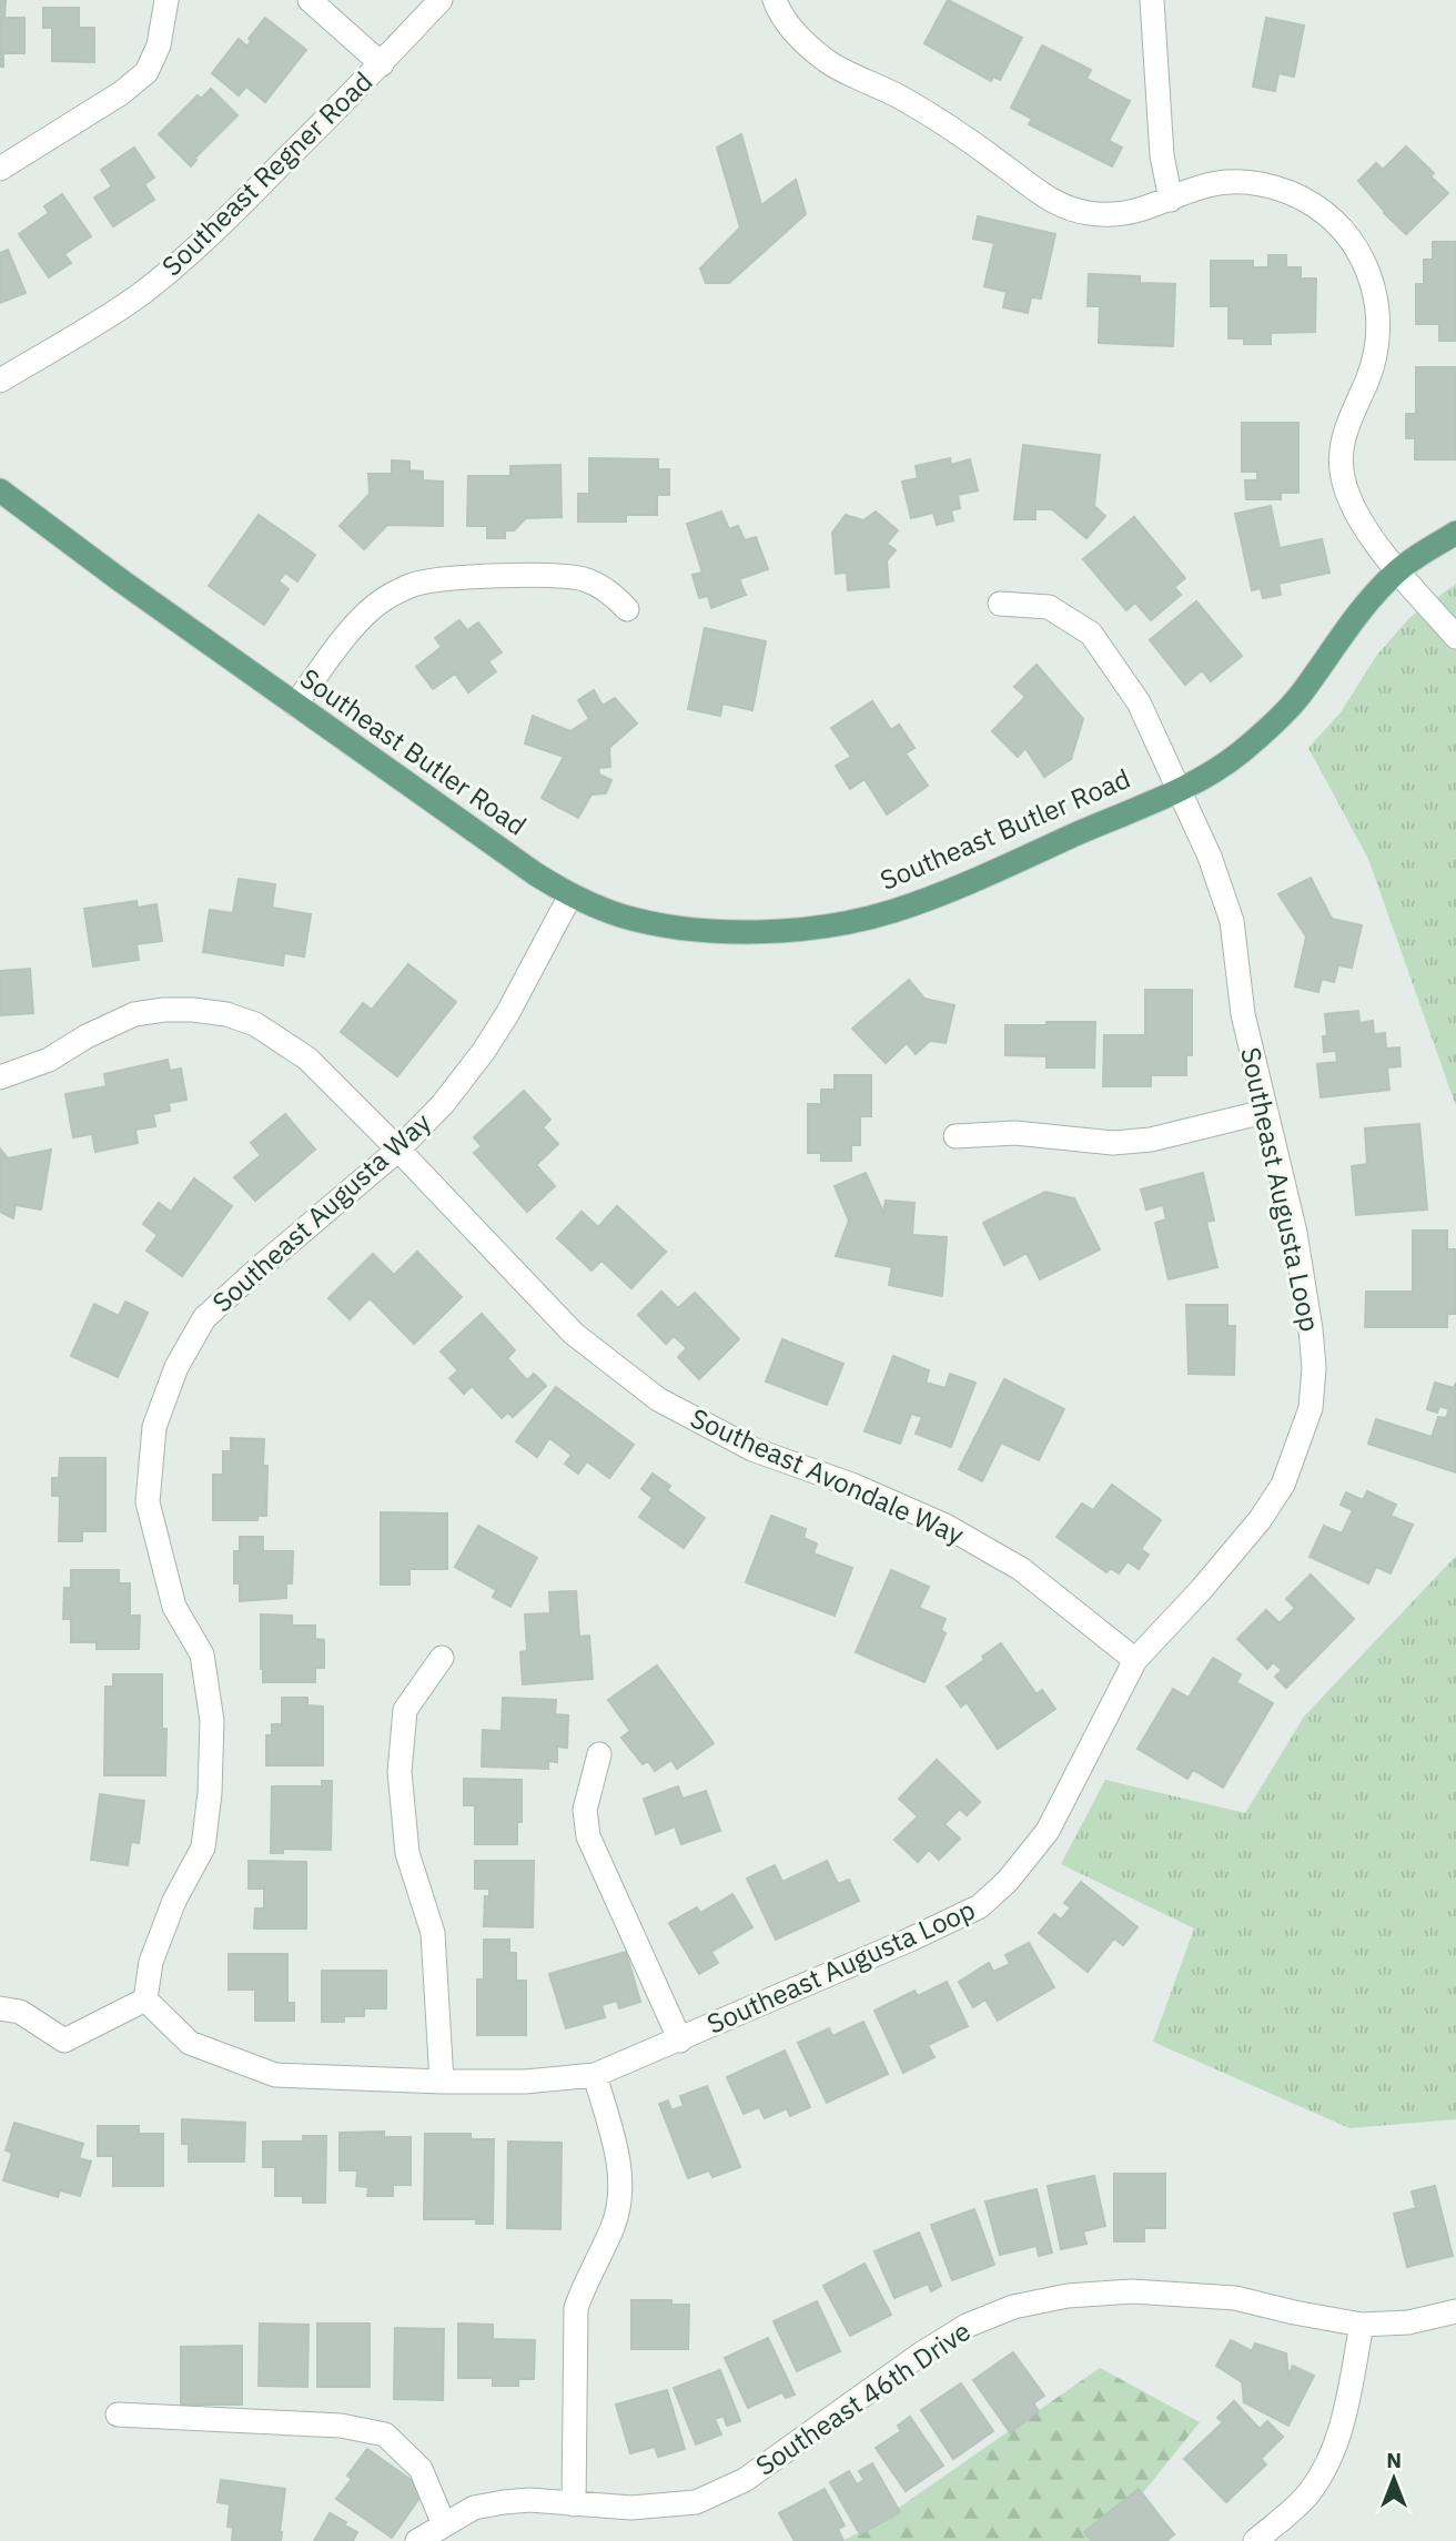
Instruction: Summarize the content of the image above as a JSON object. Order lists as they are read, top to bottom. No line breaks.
{"streets":{"main road":["Southeast Butler Road"],"street":["Southeast Regner Road","Southeast Augusta Loop","Southeast Augusta Way","Southeast Avondale Way","Southeast 46th Drive"]},"crossings":[["Southeast Butler Road","Southeast Augusta Loop"],["Southeast Butler Road","Southeast Augusta Way"],["Southeast Augusta Loop","Southeast Augusta Way"],["Southeast Augusta Loop","Southeast Avondale Way"],["Southeast Augusta Way","Southeast Avondale Way"]],"north":"top"}
